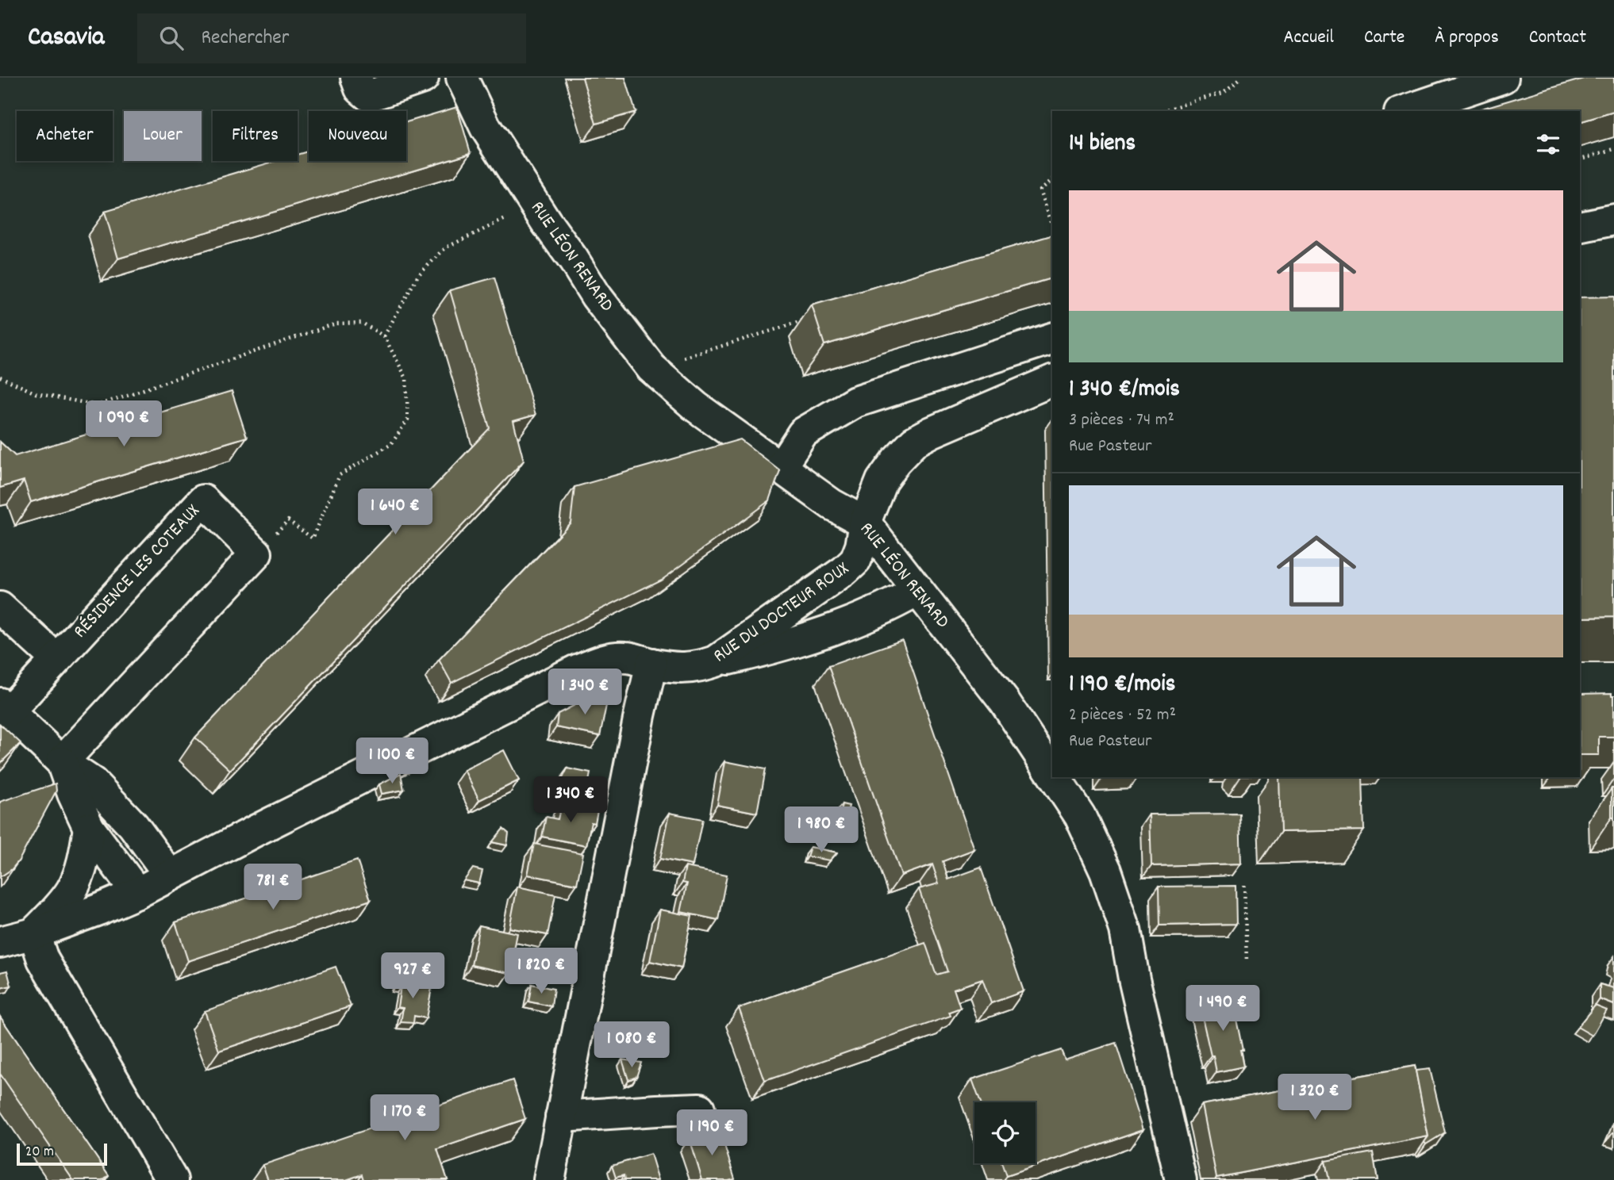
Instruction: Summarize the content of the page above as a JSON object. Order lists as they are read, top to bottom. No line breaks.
{"streets":{"street":["RUE LÉON RENARD","RÉSIDENCE LES COTEAUX","RUE DU DOCTEUR ROUX"]},"crossings":[["RUE LÉON RENARD","RUE DU DOCTEUR ROUX"]],"scale_bar":"20 m","page":{"header":"Casavia","search":"Rechercher","nav":["Accueil","Carte","À propos","Contact"],"chip":["Acheter","Louer","Filtres","Nouveau"],"heading":"14 biens","list":[{"name":"1 340 €/mois","note":"3 pièces · 74 m² · Rue Pasteur"},{"name":"1 190 €/mois","note":"2 pièces · 52 m² · Rue Pasteur"}],"price":["1 090 €","1 640 €","1 340 €","1 100 €","1 340 €","1 980 €","781 €","1 820 €","927 €","1 490 €","1 080 €","1 320 €","1 170 €","1 190 €"],"scale":"20 m"}}
